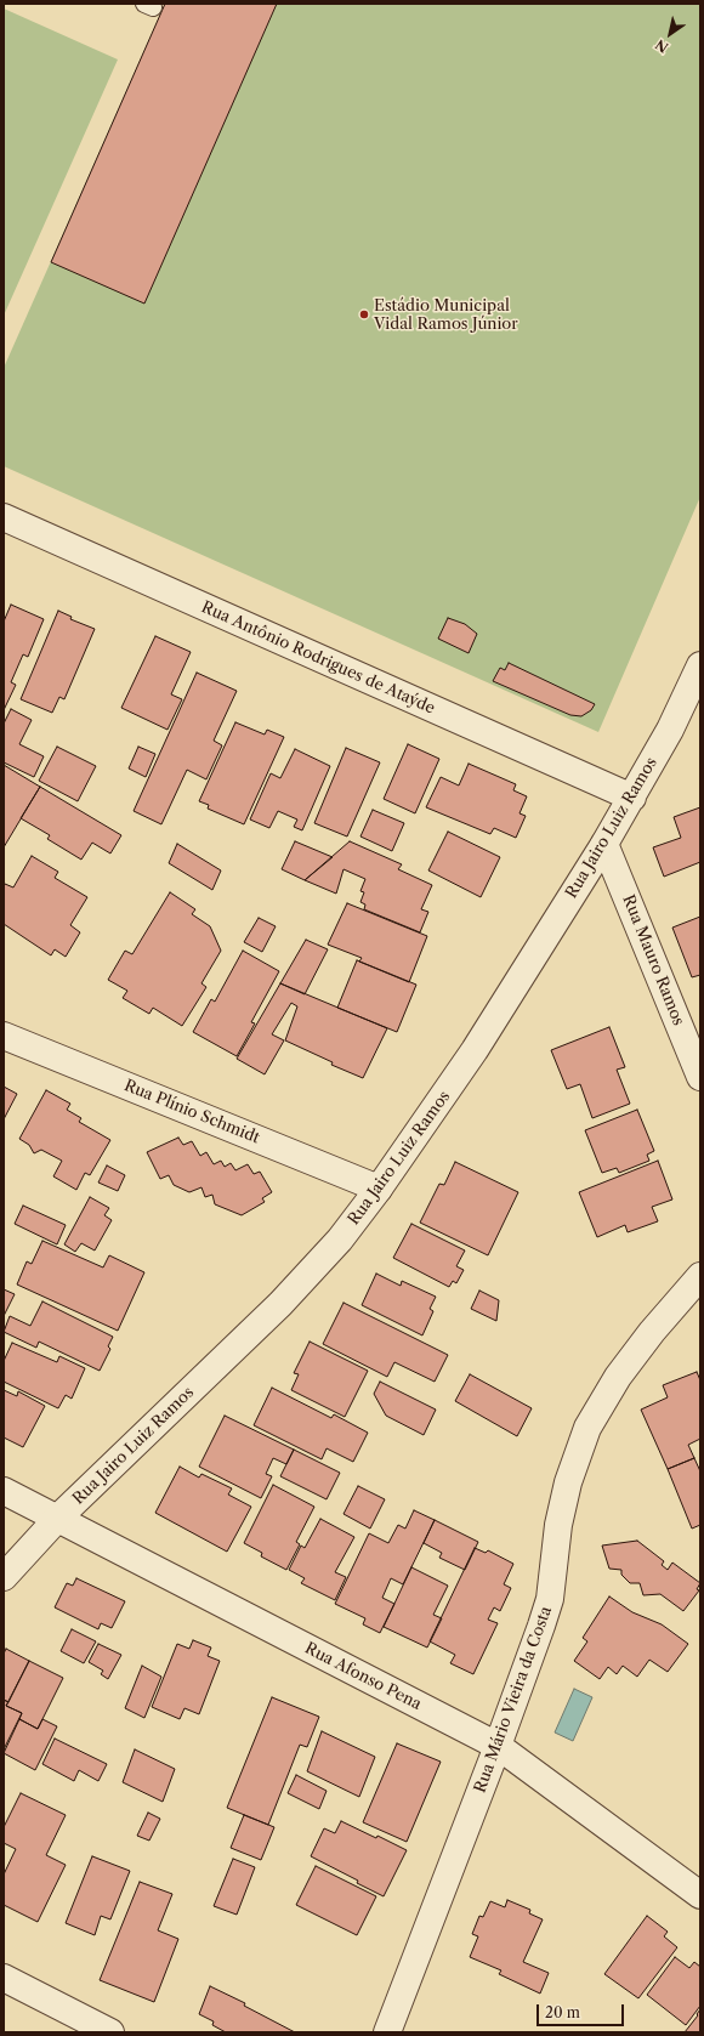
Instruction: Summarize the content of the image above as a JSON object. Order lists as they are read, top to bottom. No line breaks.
{"streets":{"street":["Rua Antônio Rodrigues de Ataýde","Rua Jairo Luiz Ramos","Rua Mauro Ramos","Rua Plínio Schmidt","Rua Afonso Pena","Rua Mário Vieira da Costa"]},"crossings":[["Rua Antônio Rodrigues de Ataýde","Rua Jairo Luiz Ramos"],["Rua Jairo Luiz Ramos","Rua Mauro Ramos"],["Rua Jairo Luiz Ramos","Rua Plínio Schmidt"],["Rua Jairo Luiz Ramos","Rua Afonso Pena"],["Rua Afonso Pena","Rua Mário Vieira da Costa"]],"places":["Estádio Municipal Vidal Ramos Júnior"],"scale_bar":"20 m","north":"bottom left"}
